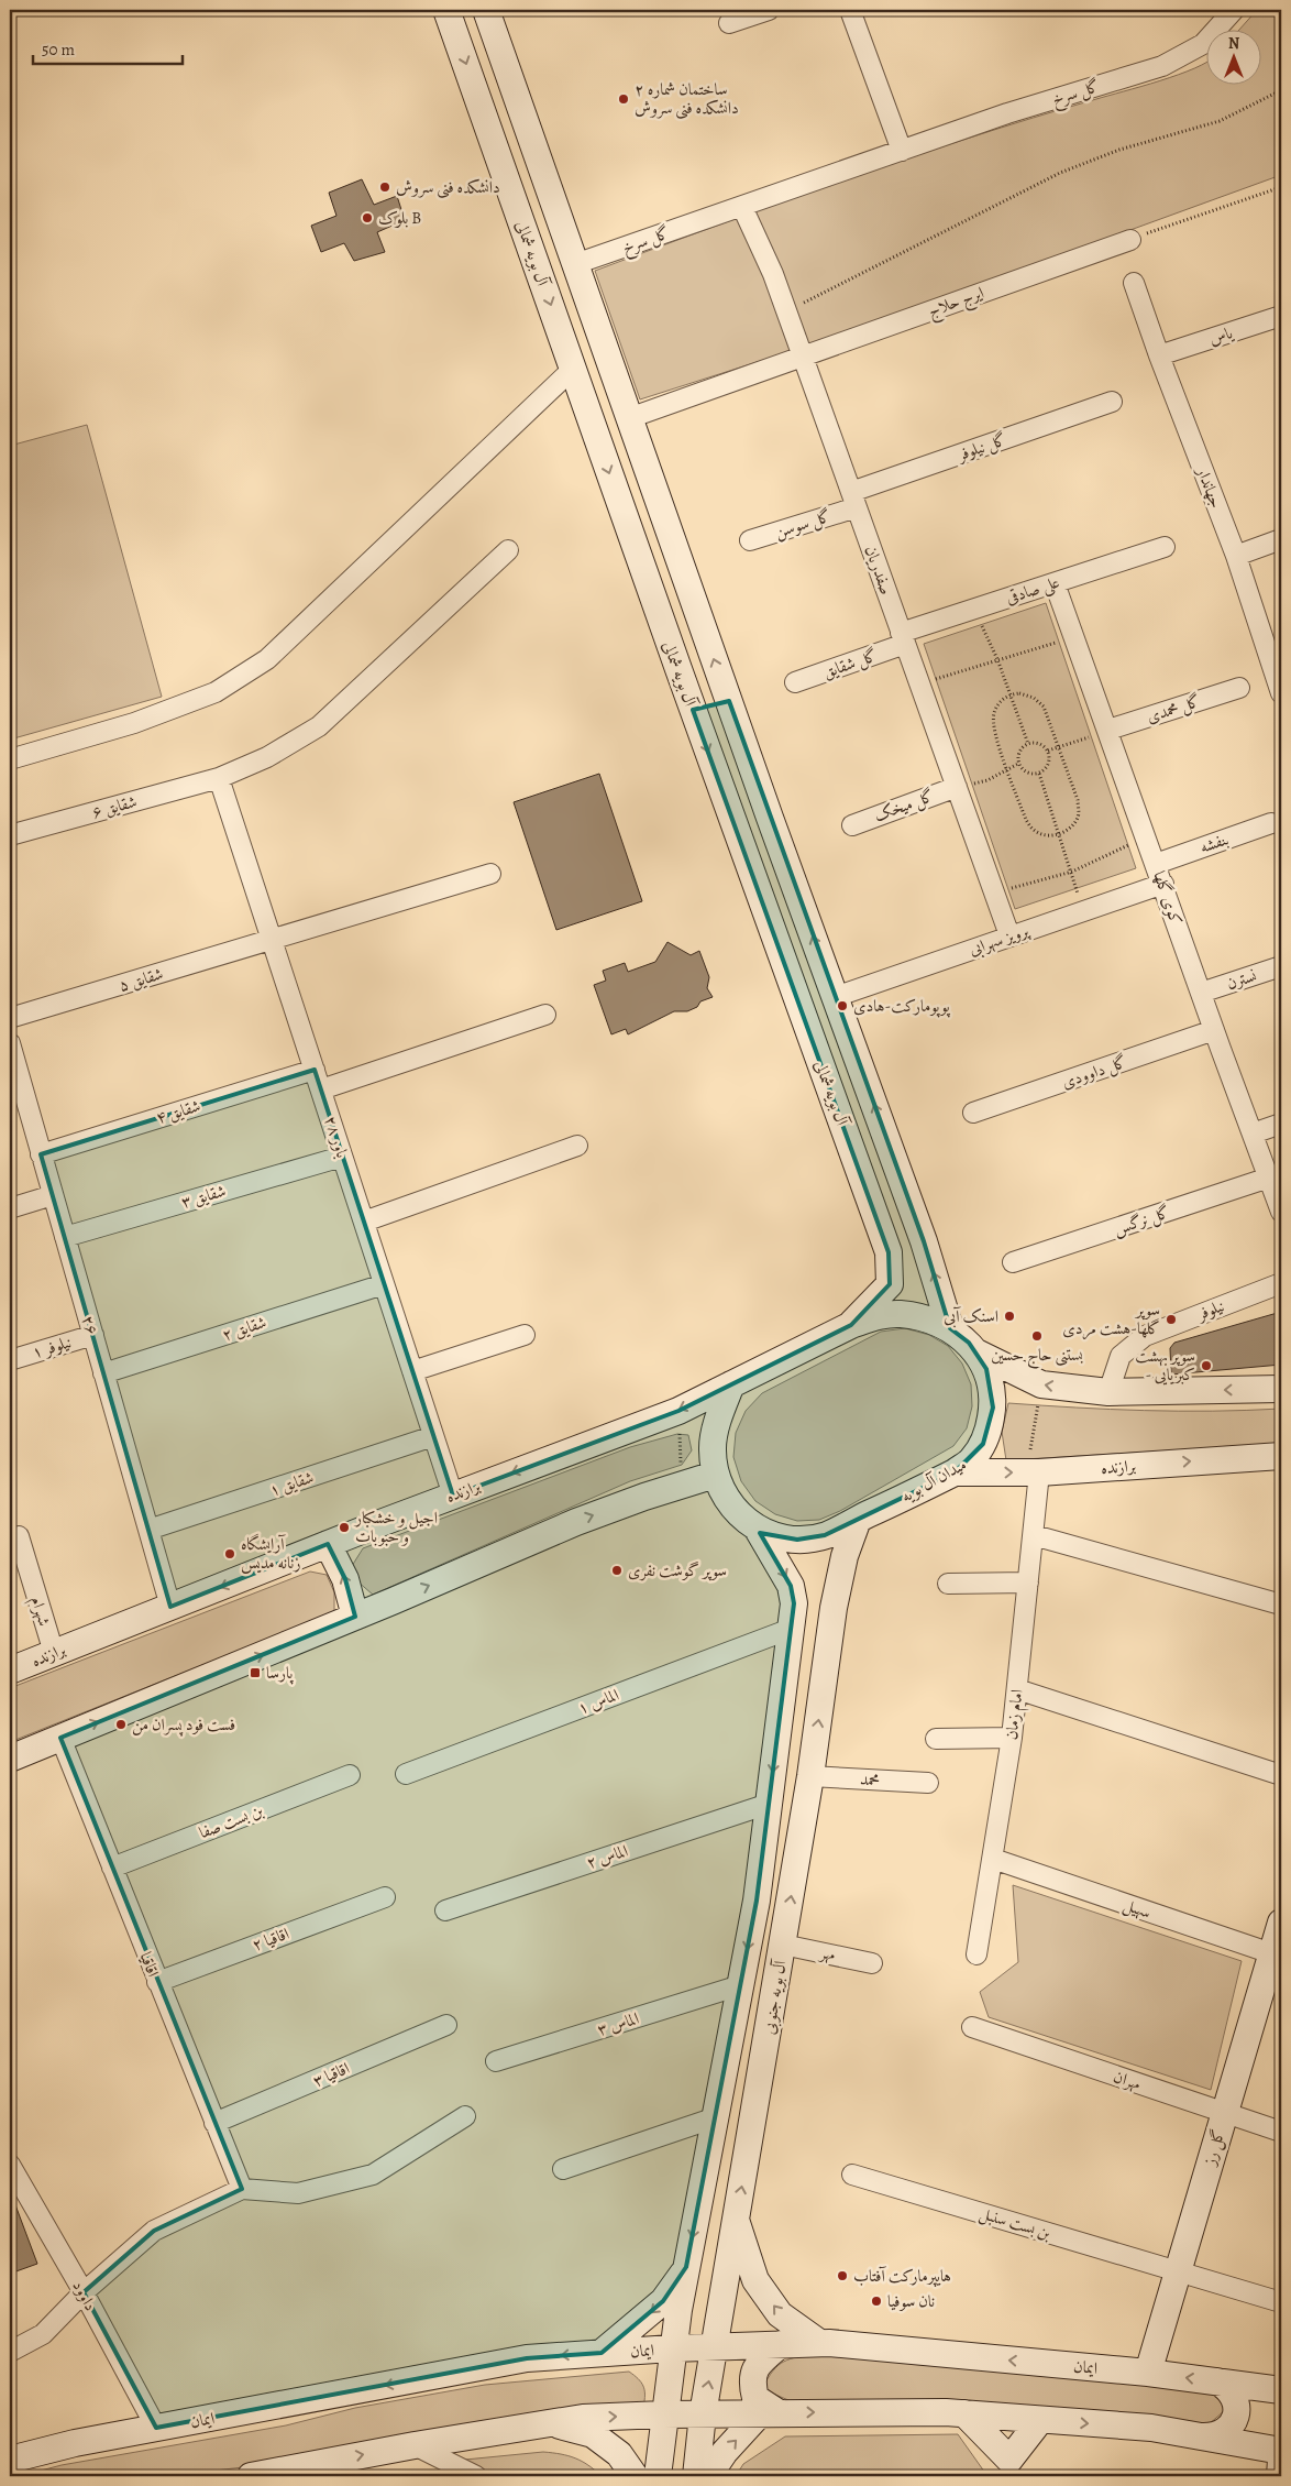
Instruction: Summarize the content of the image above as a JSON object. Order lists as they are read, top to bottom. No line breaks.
{"streets":{"main road":["آل بویه شمالی","برازنده","میدان آل بویه","آل بویه جنوبی","گل رز","ایمان"],"street":["گل سرخ","ایرج حلاج","یاس","گل نیلوفر","جهاندار","گل سوسن","صفدریان","علی صادقی","گل شقایق","گل محمدی","گل میخک","شقایق ۶","بنفشه","کوی گلها","پرویز سهرابی","شقایق ۵","نسترن","گل داوودی","شقایق ۴","باور ۲۸","شقایق ۳","گل نرگس","نیلوفر","۲۶","شقایق ۲","نیلوفر ۱","شقایق ۱","شهرام","الماس ۱","امام زمان","محمد","بن بست صفا","الماس ۲","سهیل","اقاقیا ۲","مهر","اقاقیا","الماس ۳","اقاقیا ۳","مهران","بن بست سنبل","داوود"]},"crossings":[["گل سرخ","صفدریان"],["آل بویه شمالی","میدان آل بویه"],["ایرج حلاج","صفدریان"],["یاس","جهاندار"],["گل نیلوفر","گل سوسن"],["گل نیلوفر","صفدریان"],["گل سوسن","صفدریان"],["صفدریان","علی صادقی"],["صفدریان","گل شقایق"],["صفدریان","گل میخک"],["صفدریان","پرویز سهرابی"],["علی صادقی","گل شقایق"],["علی صادقی","کوی گلها"],["گل محمدی","کوی گلها"],["شقایق ۶","باور ۲۸"],["بنفشه","کوی گلها"],["کوی گلها","پرویز سهرابی"],["کوی گلها","نسترن"],["کوی گلها","گل داوودی"],["کوی گلها","گل نرگس"],["شقایق ۵","باور ۲۸"],["شقایق ۴","باور ۲۸"],["شقایق ۴","۲۶"],["باور ۲۸","شقایق ۳"],["باور ۲۸","شقایق ۲"],["باور ۲۸","برازنده"],["باور ۲۸","شقایق ۱"],["شقایق ۳","۲۶"],["۲۶","شقایق ۲"],["۲۶","نیلوفر ۱"],["۲۶","برازنده"],["۲۶","شقایق ۱"],["برازنده","میدان آل بویه"],["برازنده","شهرام"],["برازنده","امام زمان"],["میدان آل بویه","آل بویه جنوبی"],["الماس ۱","آل بویه جنوبی"],["امام زمان","سهیل"],["محمد","آل بویه جنوبی"],["بن بست صفا","اقاقیا"],["الماس ۲","آل بویه جنوبی"],["سهیل","گل رز"],["اقاقیا ۲","اقاقیا"],["مهر","آل بویه جنوبی"],["اقاقیا","اقاقیا ۳"],["آل بویه جنوبی","الماس ۳"],["آل بویه جنوبی","ایمان"],["مهران","گل رز"],["گل رز","بن بست سنبل"],["گل رز","ایمان"],["داوود","ایمان"]],"places":{"other":["ساختمان شماره ۲ دانشکده فنی سروش","دانشکده فنی سروش","بلوک B","پوپومارکت-هادی","اسنک آبی","سوپر گلها-هشت مردی","بستنی حاج حسین","سوپر بهشت - کبریایی","اجیل و خشکبار و حبوبات","آرایشگاه زنانه مدیس","سوپر گوشت نفری","فست فود پسران من","هایپرمارکت آفتاب","نان سوفیا"],"transit":["پارسا"]},"scale_bar":"50 m","north":"top"}
